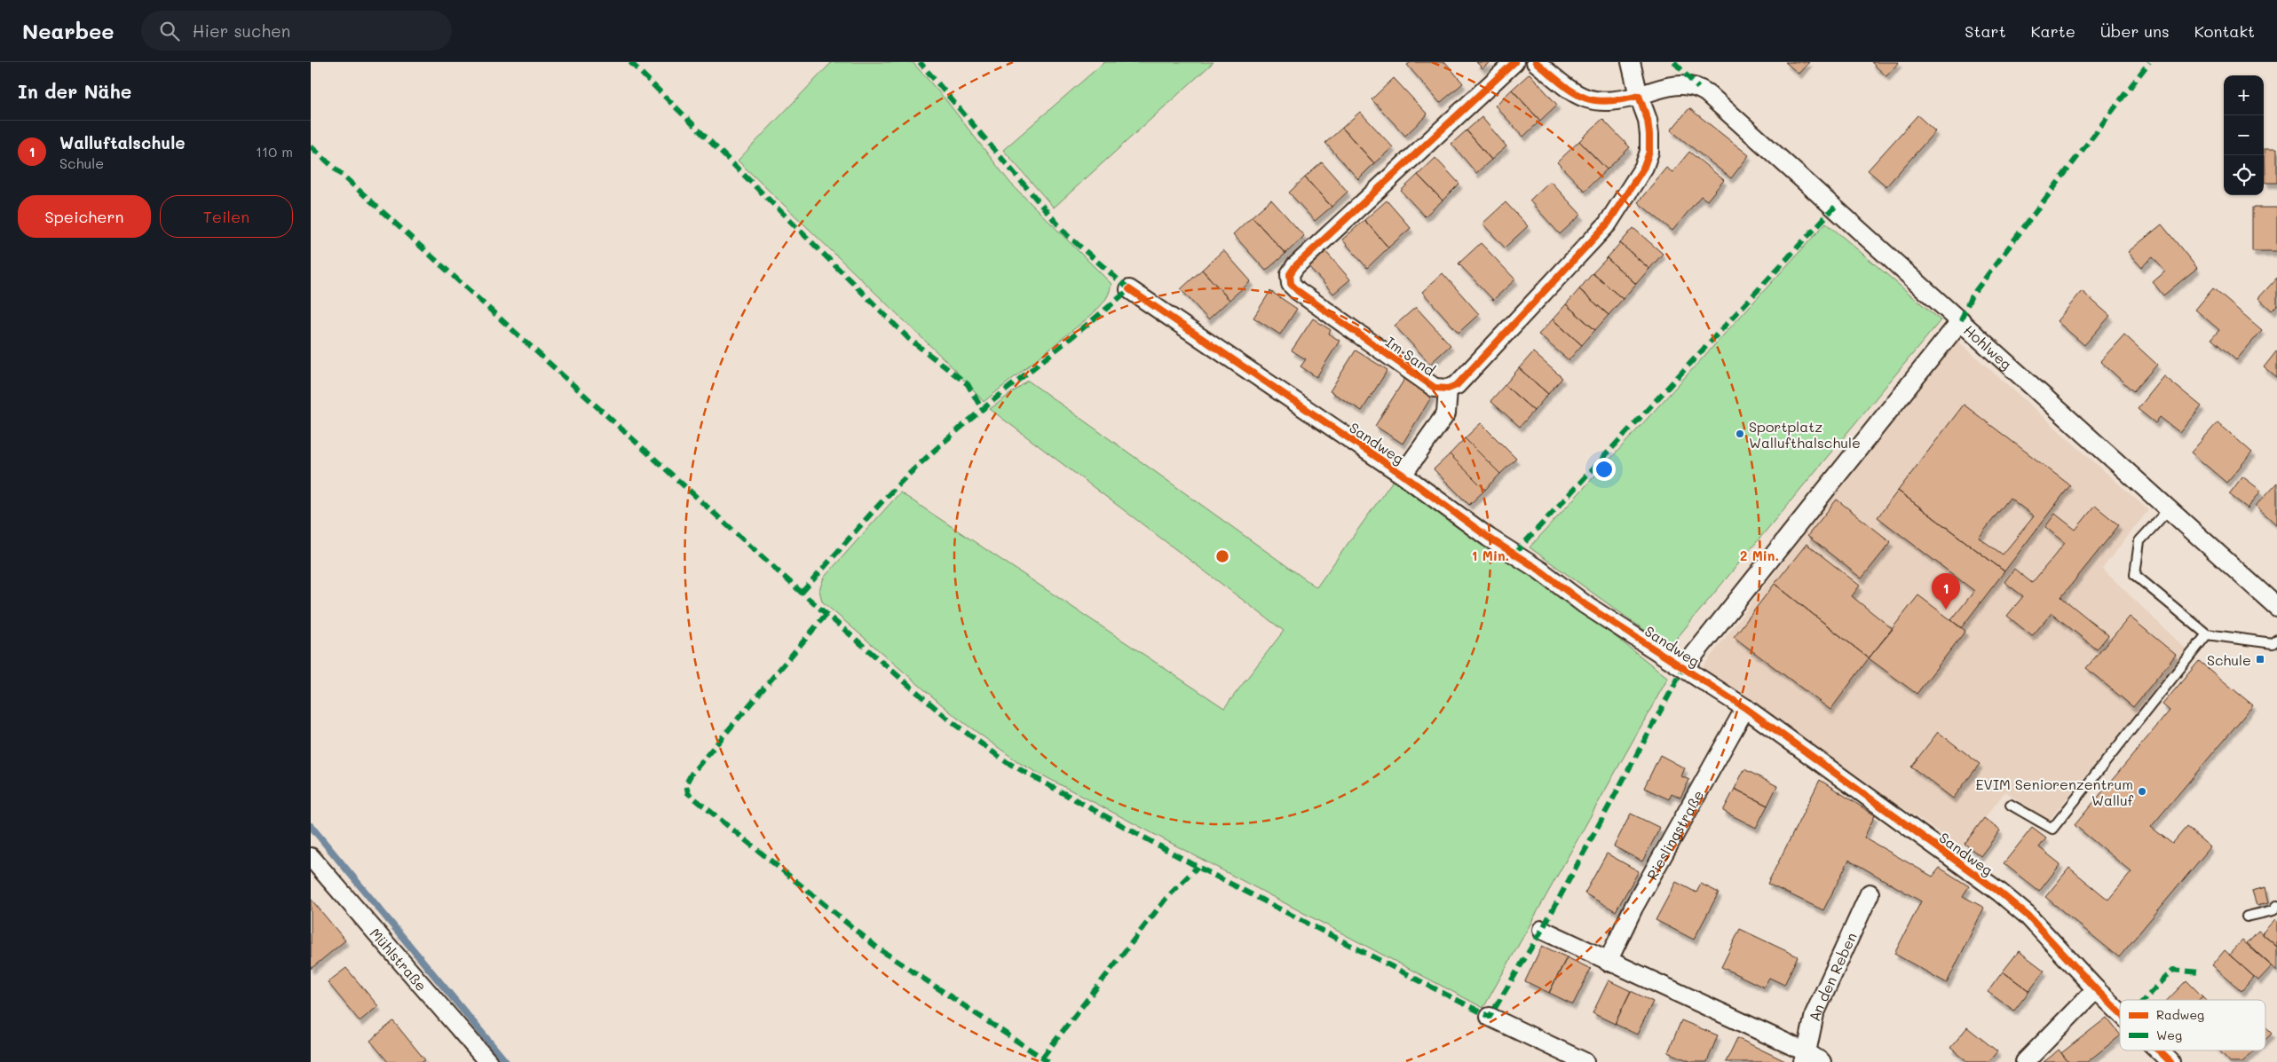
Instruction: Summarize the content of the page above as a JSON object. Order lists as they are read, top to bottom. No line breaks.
{"streets":{"street":["Hohlweg","Im Sand","Sandweg","Rieslingstraße","Mühlstraße","An den Reben"]},"crossings":[["Sandweg","Rieslingstraße"]],"places":{"other":["Sportplatz Wallufthalschule","EVIM Seniorenzentrum Walluf"],"transit":["Schule"]},"legend":["Radweg","Weg"],"page":{"header":"Nearbee","search":"Hier suchen","nav":["Start","Karte","Über uns","Kontakt"],"heading":"In der Nähe","map_buttons":["+","−"],"list":[{"mark":"1","name":"Walluftalschule","note":"Schule","value":"110 m"}],"buttons":["Speichern","Teilen"],"pins":"1"},"rings":["1 Min.","2 Min."]}
